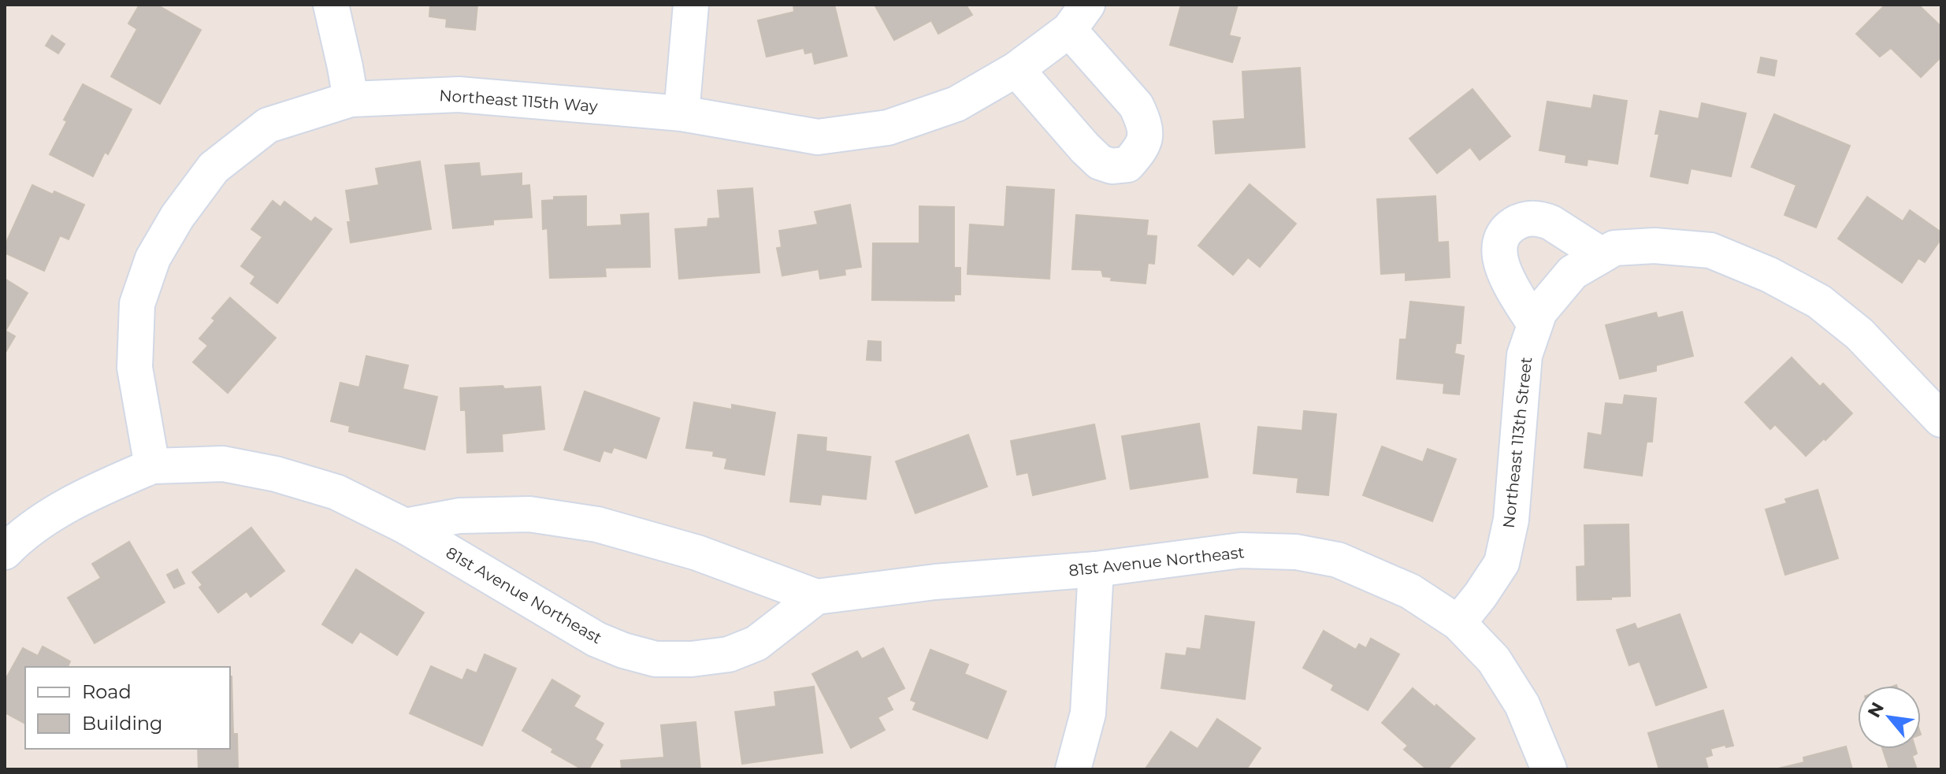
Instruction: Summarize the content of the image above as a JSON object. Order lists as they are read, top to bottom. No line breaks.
{"streets":{"street":["Northeast 115th Way","Northeast 113th Street","81st Avenue Northeast"]},"crossings":[["Northeast 115th Way","81st Avenue Northeast"],["Northeast 113th Street","81st Avenue Northeast"]],"legend":["Road","Building"],"north":"top left"}
